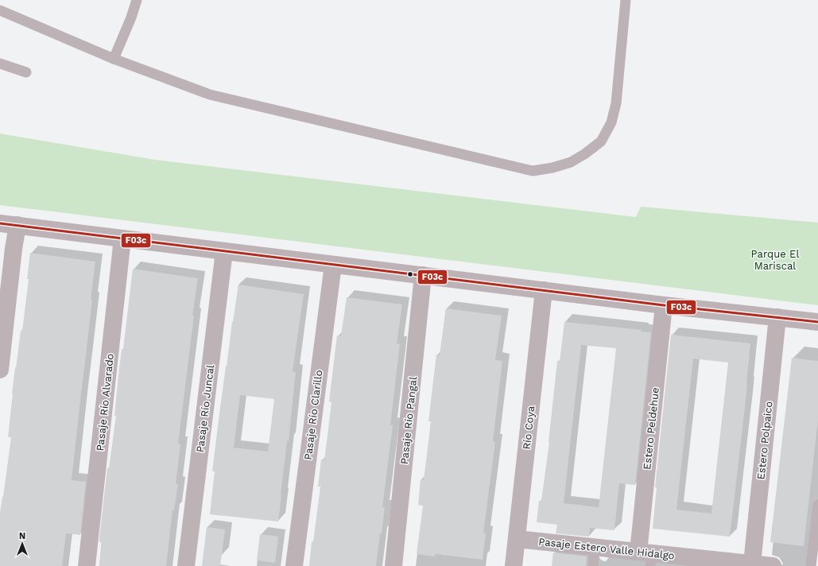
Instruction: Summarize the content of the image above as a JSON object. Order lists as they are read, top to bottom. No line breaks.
{"streets":{"street":["Pasaje Río Alvarado","Pasaje Río Juncal","Pasaje Río Clarillo","Pasaje Río Pangal","Río Coya","Estero Peldehue","Estero Polpaico","Pasaje Estero Valle Hidalgo"]},"crossings":[["Río Coya","Pasaje Estero Valle Hidalgo"],["Estero Peldehue","Pasaje Estero Valle Hidalgo"],["Estero Polpaico","Pasaje Estero Valle Hidalgo"]],"parks":["Parque El Mariscal"],"lines":["transit line F03c"],"north":"top"}
